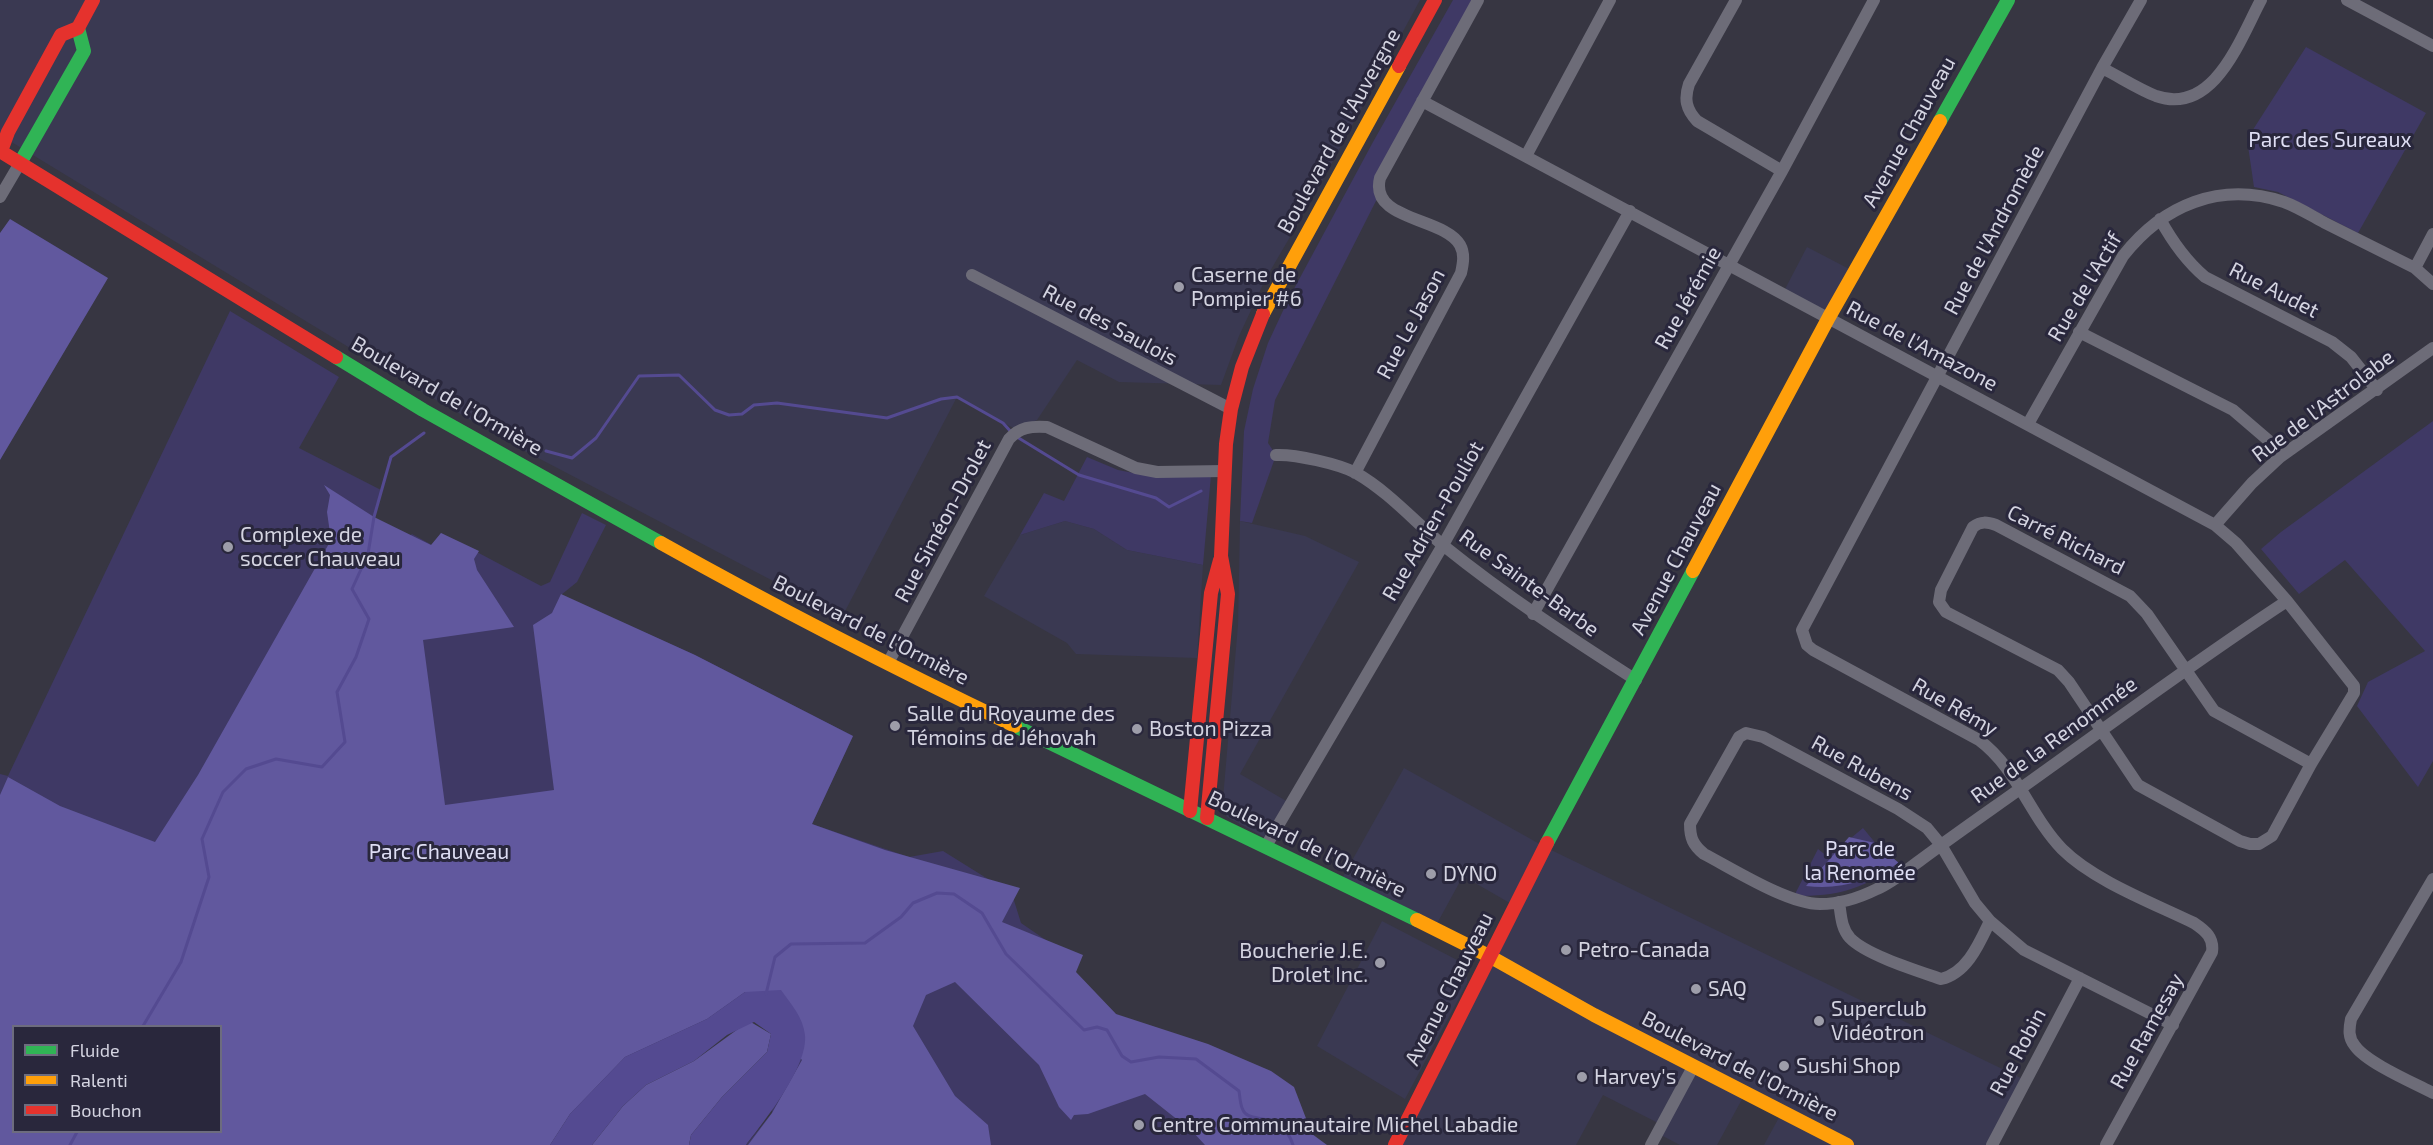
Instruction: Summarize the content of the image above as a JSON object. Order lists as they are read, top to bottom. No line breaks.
{"streets":{"main road":["Boulevard de l'Auvergne","Avenue Chauveau","Boulevard de l'Ormière"],"street":["Rue de l'Andromède","Rue de l'Actif","Rue Audet","Rue Jérémie","Rue Le Jason","Rue des Saulois","Rue de l'Amazone","Rue de l'Astrolabe","Rue Siméon-Drolet","Rue Adrien-Pouliot","Carré Richard","Rue Sainte-Barbe","Rue Rémy","Rue de la Renommée","Rue Rubens","Rue Ramesay","Rue Robin"]},"crossings":[["Boulevard de l'Auvergne","Rue des Saulois"],["Boulevard de l'Auvergne","Boulevard de l'Ormière"],["Boulevard de l'Auvergne","Rue Siméon-Drolet"],["Avenue Chauveau","Rue de l'Amazone"],["Avenue Chauveau","Boulevard de l'Ormière"],["Avenue Chauveau","Rue Sainte-Barbe"],["Rue de l'Andromède","Rue de l'Amazone"],["Rue de l'Andromède","Rue Rémy"],["Rue de l'Actif","Rue Audet"],["Rue de l'Actif","Rue de l'Amazone"],["Rue Audet","Rue de l'Astrolabe"],["Rue Jérémie","Rue de l'Amazone"],["Rue Jérémie","Rue Sainte-Barbe"],["Rue Le Jason","Rue de l'Amazone"],["Rue Le Jason","Rue Sainte-Barbe"],["Rue de l'Amazone","Rue de l'Astrolabe"],["Rue de l'Amazone","Rue Adrien-Pouliot"],["Rue de l'Amazone","Rue de la Renommée"],["Boulevard de l'Ormière","Rue Siméon-Drolet"],["Boulevard de l'Ormière","Rue Adrien-Pouliot"],["Rue Adrien-Pouliot","Rue Sainte-Barbe"],["Carré Richard","Rue de la Renommée"],["Rue Rémy","Rue de la Renommée"],["Rue Rémy","Rue Ramesay"],["Rue de la Renommée","Rue Rubens"],["Rue Rubens","Rue Ramesay"],["Rue Rubens","Rue Robin"]],"parks":["Parc des Sureaux","Parc de la Renomée","Parc Chauveau"],"places":["Caserne de Pompier #6","Complexe de soccer Chauveau","Salle du Royaume des Témoins de Jéhovah","Boston Pizza","DYNO","Petro-Canada","Boucherie J.E. Drolet Inc.","SAQ","Superclub Vidéotron","Sushi Shop","Harvey's","Centre Communautaire Michel Labadie"],"legend":["Fluide","Ralenti","Bouchon"]}
